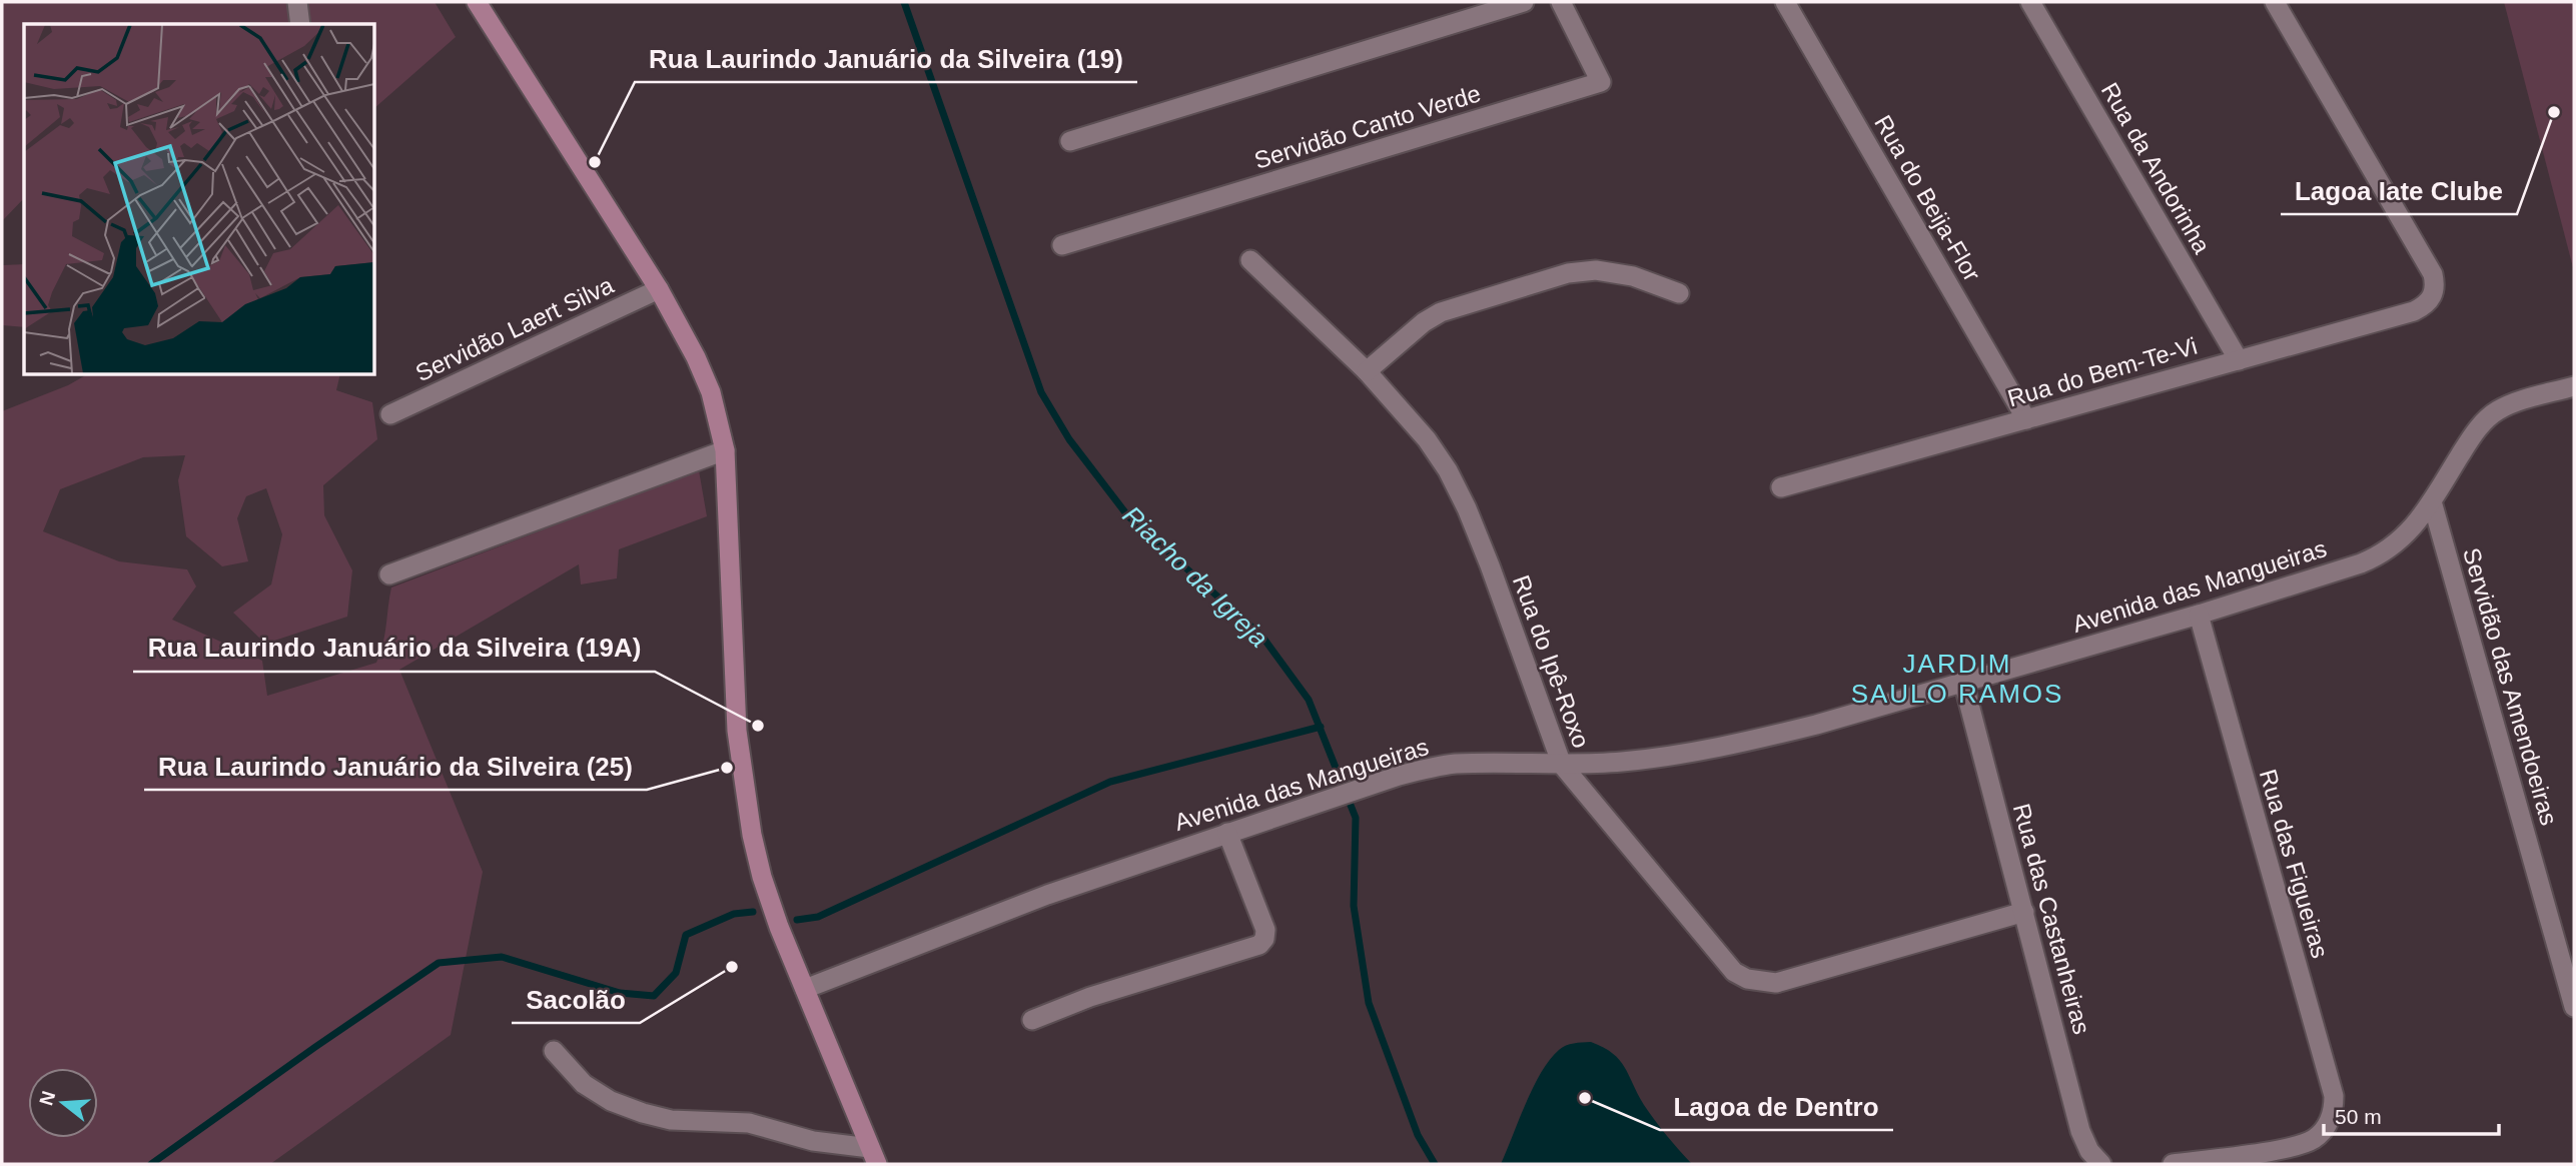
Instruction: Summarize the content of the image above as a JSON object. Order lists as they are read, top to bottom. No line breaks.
{"streets":{"street":["Servidão Canto Verde","Rua da Andorinha","Rua do Beija-Flor","Servidão Laert Silva","Rua do Bem-Te-Vi","Avenida das Mangueiras","Rua do Ipê-Roxo","Servidão das Amendoeiras","Rua das Figueiras","Rua das Castanheiras"]},"crossings":[["Rua da Andorinha","Rua do Bem-Te-Vi"],["Rua do Beija-Flor","Rua do Bem-Te-Vi"],["Avenida das Mangueiras","Rua do Ipê-Roxo"],["Avenida das Mangueiras","Servidão das Amendoeiras"],["Avenida das Mangueiras","Rua das Figueiras"],["Avenida das Mangueiras","Rua das Castanheiras"],["Rua do Ipê-Roxo","Rua das Castanheiras"]],"districts":["JARDIM SAULO RAMOS"],"water":["Riacho da Igreja"],"places":["Lagoa Iate Clube","Rua Laurindo Januário da Silveira (19)","Rua Laurindo Januário da Silveira (19A)","Rua Laurindo Januário da Silveira (25)","Sacolão","Lagoa de Dentro"],"scale_bar":"50 m","north":"left"}
